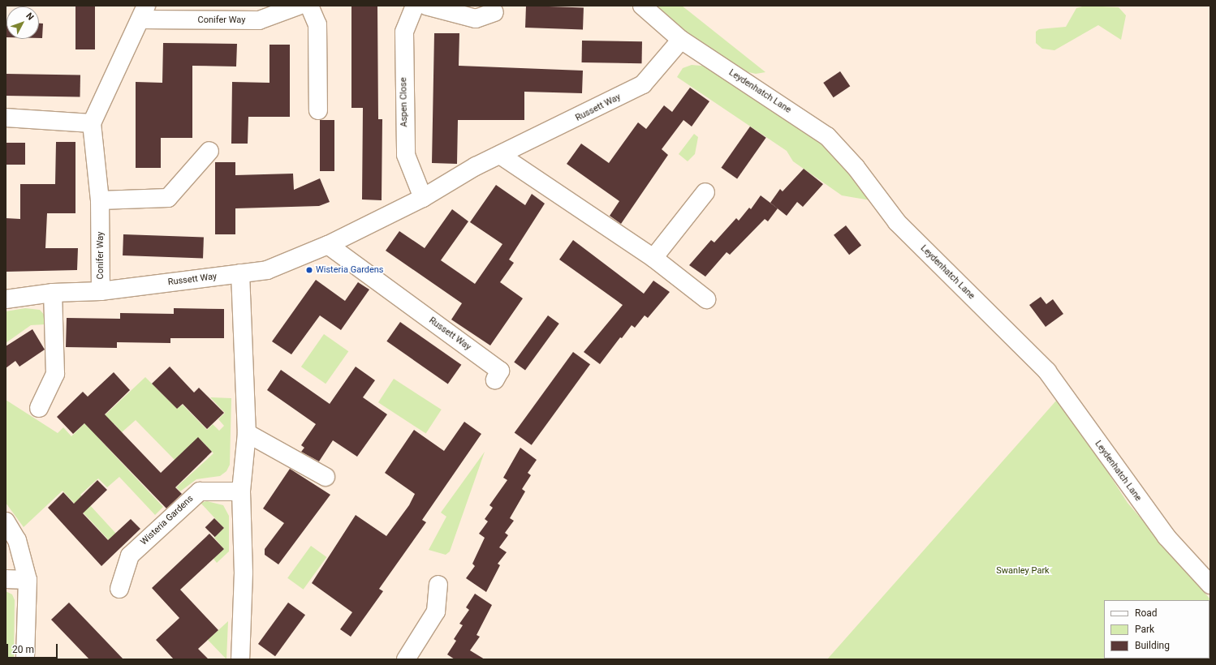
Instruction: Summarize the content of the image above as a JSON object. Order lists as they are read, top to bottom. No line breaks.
{"streets":{"street":["Conifer Way","Leydenhatch Lane","Aspen Close","Russett Way","Wisteria Gardens"]},"crossings":[["Conifer Way","Russett Way"],["Leydenhatch Lane","Russett Way"],["Aspen Close","Russett Way"]],"parks":["Swanley Park"],"places":["Wisteria Gardens"],"legend":["Road","Park","Building"],"scale_bar":"20 m","north":"top right"}
